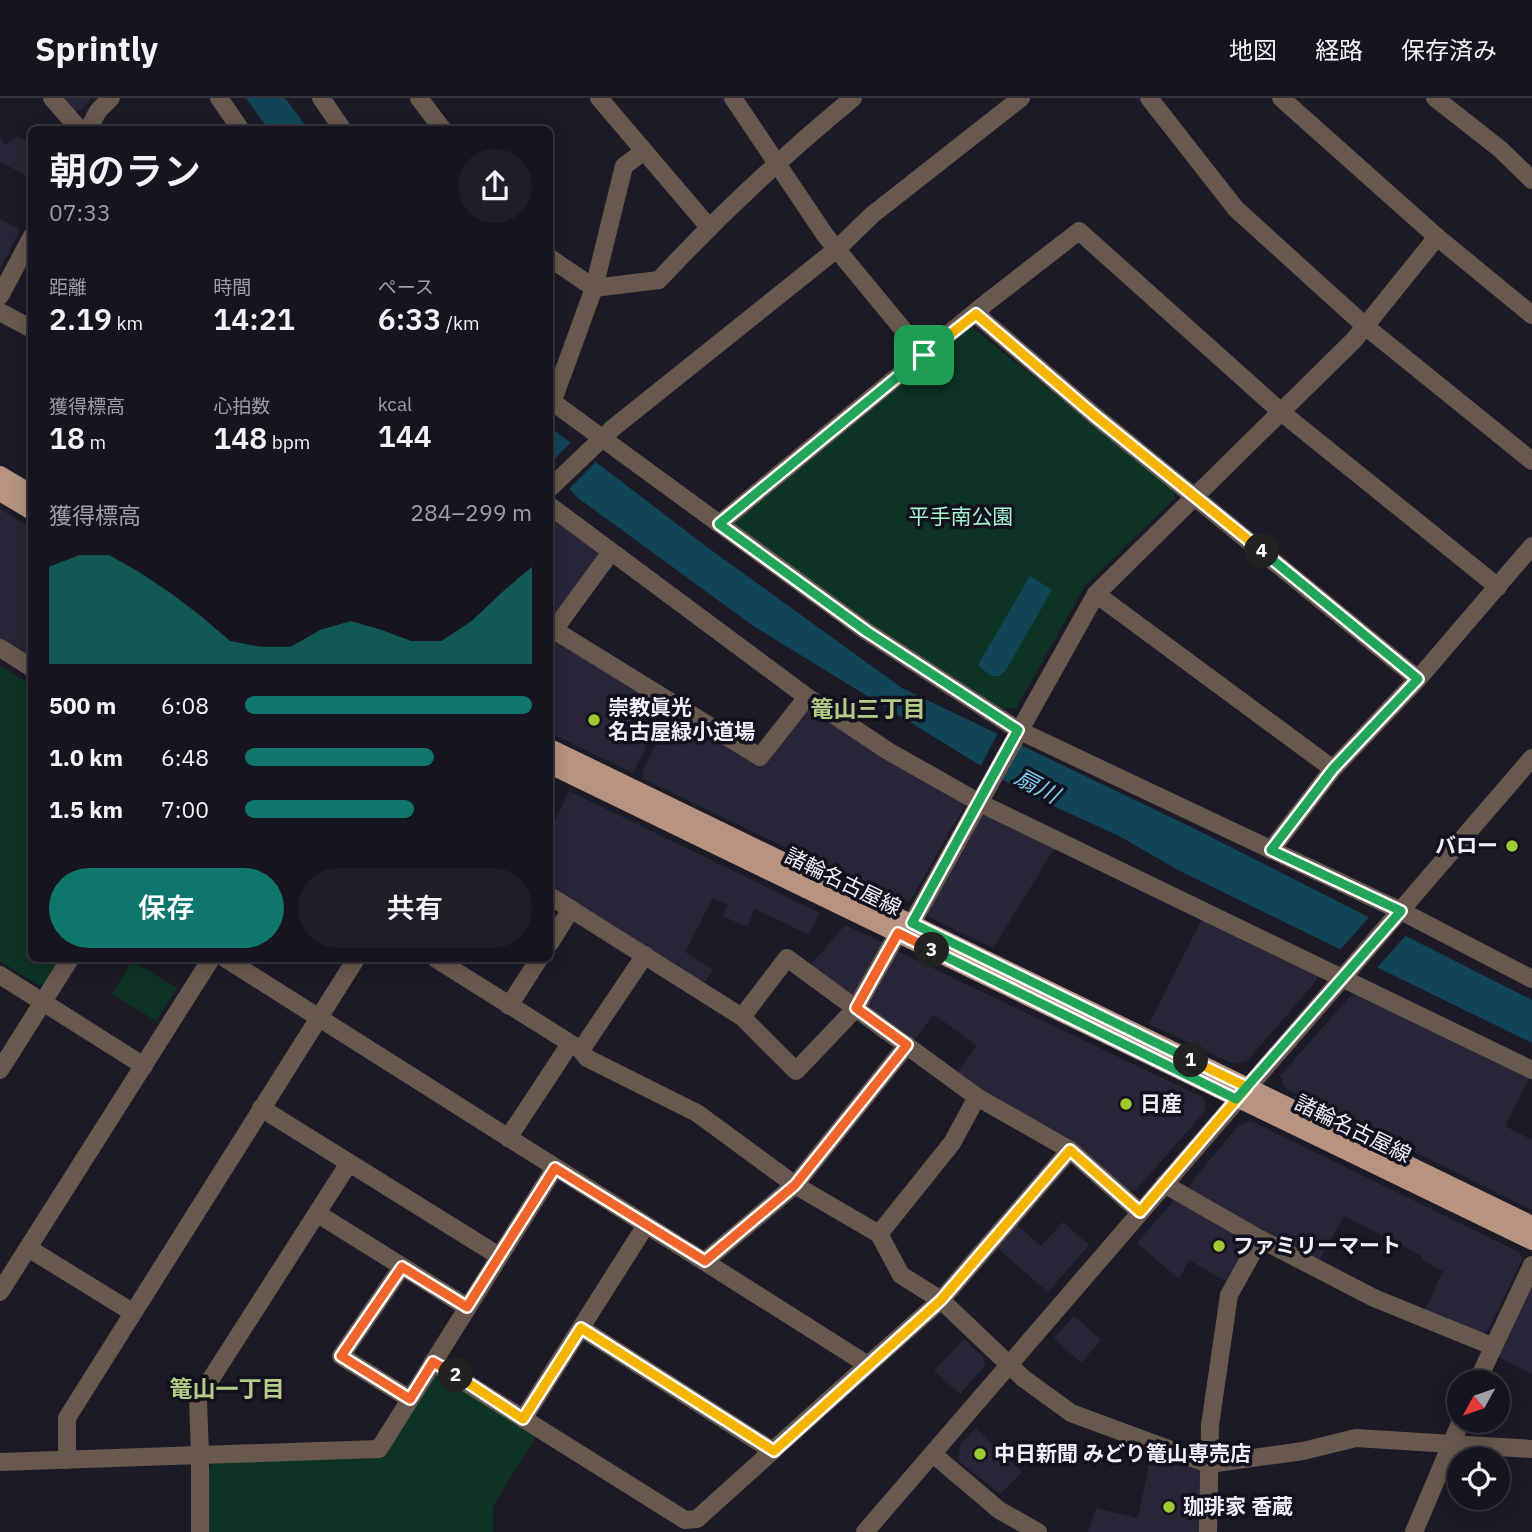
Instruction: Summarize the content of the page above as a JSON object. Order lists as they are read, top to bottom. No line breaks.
{"streets":{"main road":["諸輪名古屋線"]},"districts":["篭山三丁目","篭山一丁目"],"water":["扇川"],"parks":["平手南公園"],"places":["崇教眞光 名古屋緑小道場","バロー","日産","ファミリーマート","中日新聞 みどり篭山専売店","珈琲家 香蔵"],"north":"bottom left","page":{"header":"Sprintly","nav":["地図","経路","保存済み"],"heading":["朝のラン","07:33"],"stats":[["距離","2.19 km"],["時間","14:21"],["ペース","6:33 /km"],["獲得標高","18 m"],["心拍数","148 bpm"],["kcal","144"]],"chart":["獲得標高","284–299 m"],"pins":["4","3","1","2"],"list":[{"name":"500 m","note":"6:08"},{"name":"1.0 km","note":"6:48"},{"name":"1.5 km","note":"7:00"}],"buttons":["保存","共有"]}}
